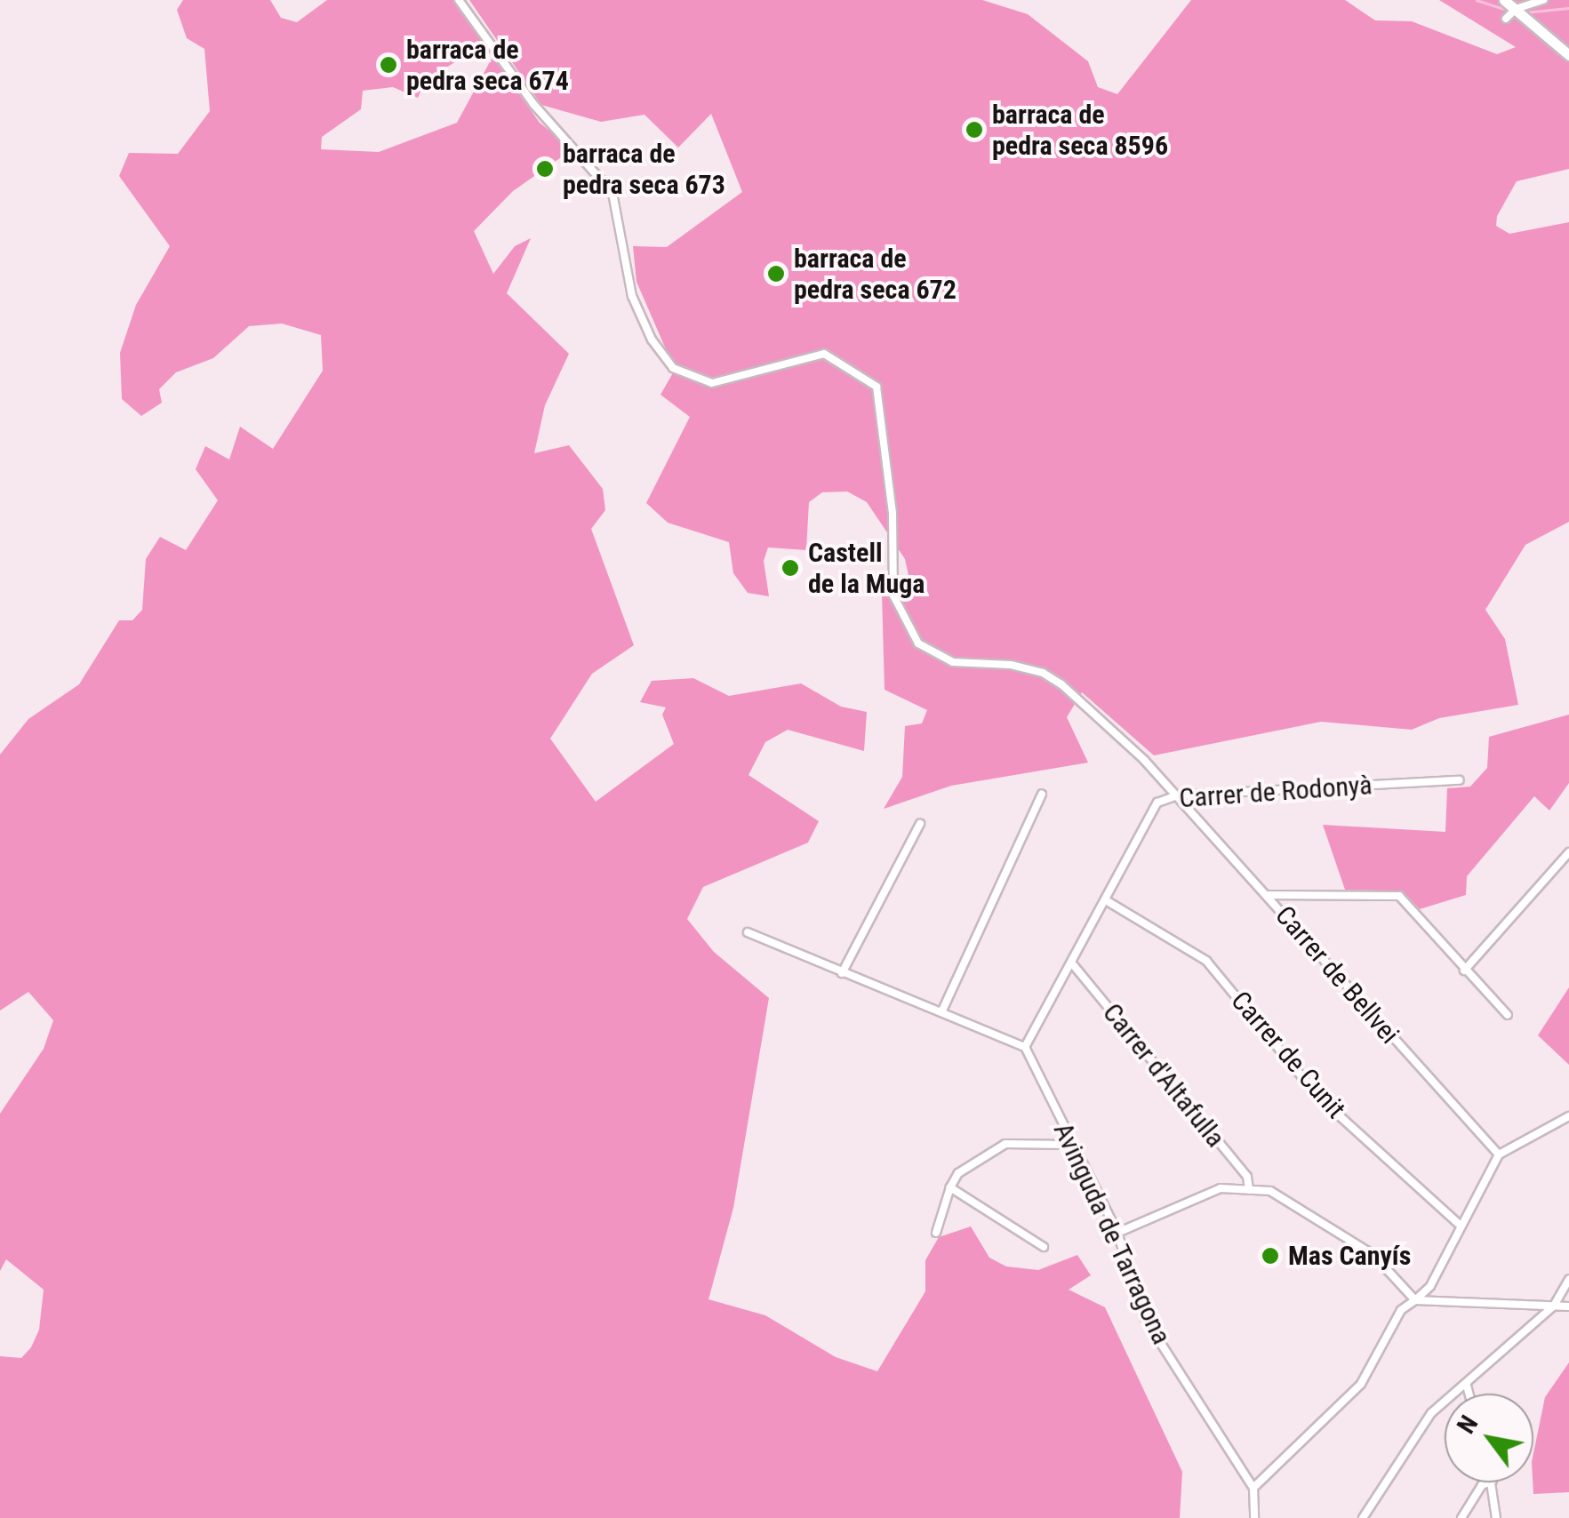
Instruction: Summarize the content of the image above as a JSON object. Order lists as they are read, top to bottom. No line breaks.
{"streets":{"street":["Carrer de Rodonyà","Carrer de Bellvei","Carrer de Cunit","Carrer d'Altafulla","Avinguda de Tarragona"]},"crossings":[["Carrer de Rodonyà","Carrer de Bellvei"],["Carrer de Rodonyà","Carrer de Cunit"],["Carrer de Rodonyà","Carrer d'Altafulla"],["Carrer de Rodonyà","Avinguda de Tarragona"]],"places":["barraca de pedra seca 674","barraca de pedra seca 8596","barraca de pedra seca 673","barraca de pedra seca 672","Castell de la Muga","Mas Canyís"],"north":"top left"}
